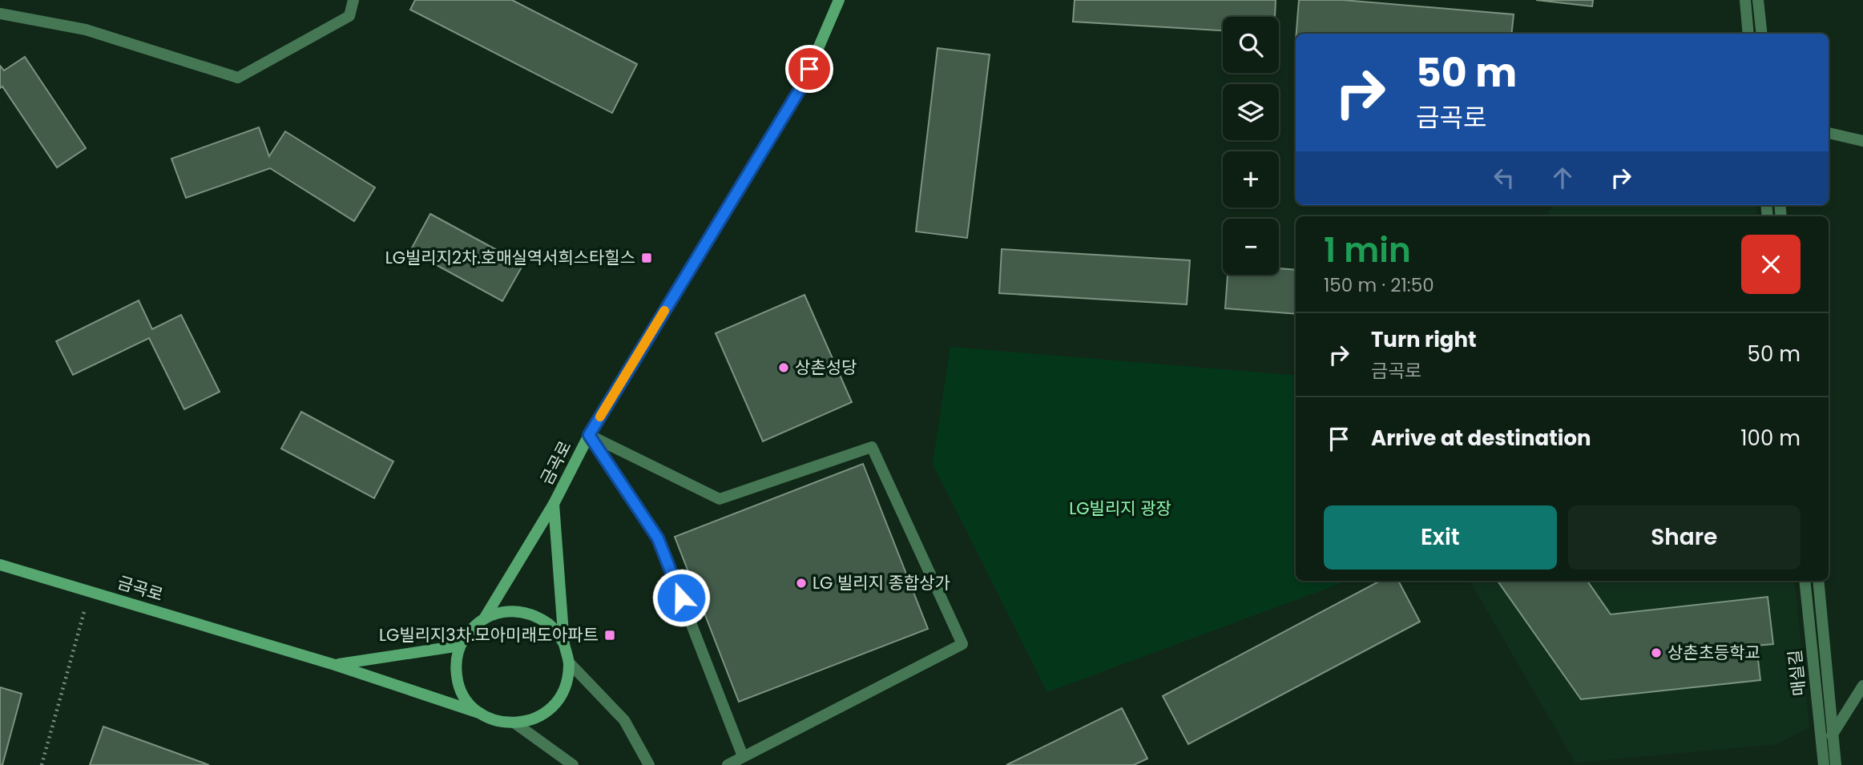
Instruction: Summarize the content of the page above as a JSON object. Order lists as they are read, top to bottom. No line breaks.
{"streets":{"main road":["금곡로"],"street":["매실길"]},"parks":["LG빌리지 광장"],"places":{"transit":["LG빌리지2차.호매실역서희스타힐스","LG빌리지3차.모아미래도아파트"],"other":["상촌성당","LG 빌리지 종합상가","상촌초등학교"]},"page":{"map_buttons":["+","−"],"turn":["50 m","금곡로"],"heading":["1 min","150 m · 21:50"],"list":[{"name":"Turn right","note":"금곡로","value":"50 m"},{"name":"Arrive at destination","value":"100 m"}],"buttons":["Exit","Share"]}}
